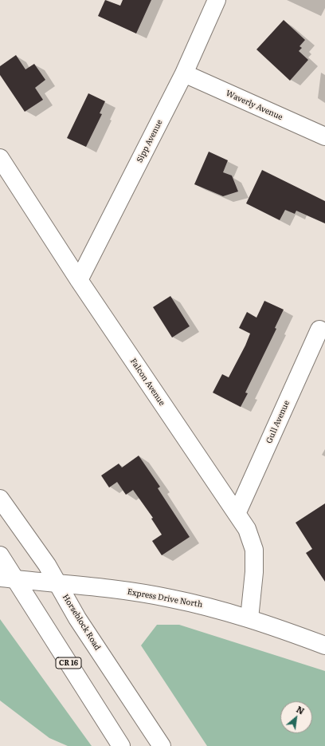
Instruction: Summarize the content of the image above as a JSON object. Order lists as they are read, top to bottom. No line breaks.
{"streets":{"street":["Waverly Avenue","Sipp Avenue","Falcon Avenue","Gull Avenue","Express Drive North","Horseblock Road","CR 16"]},"crossings":[["Waverly Avenue","Sipp Avenue"],["Sipp Avenue","Falcon Avenue"],["Falcon Avenue","Gull Avenue"],["Falcon Avenue","Express Drive North"],["Express Drive North","Horseblock Road"],["Express Drive North","CR 16"]],"north":"top right"}
